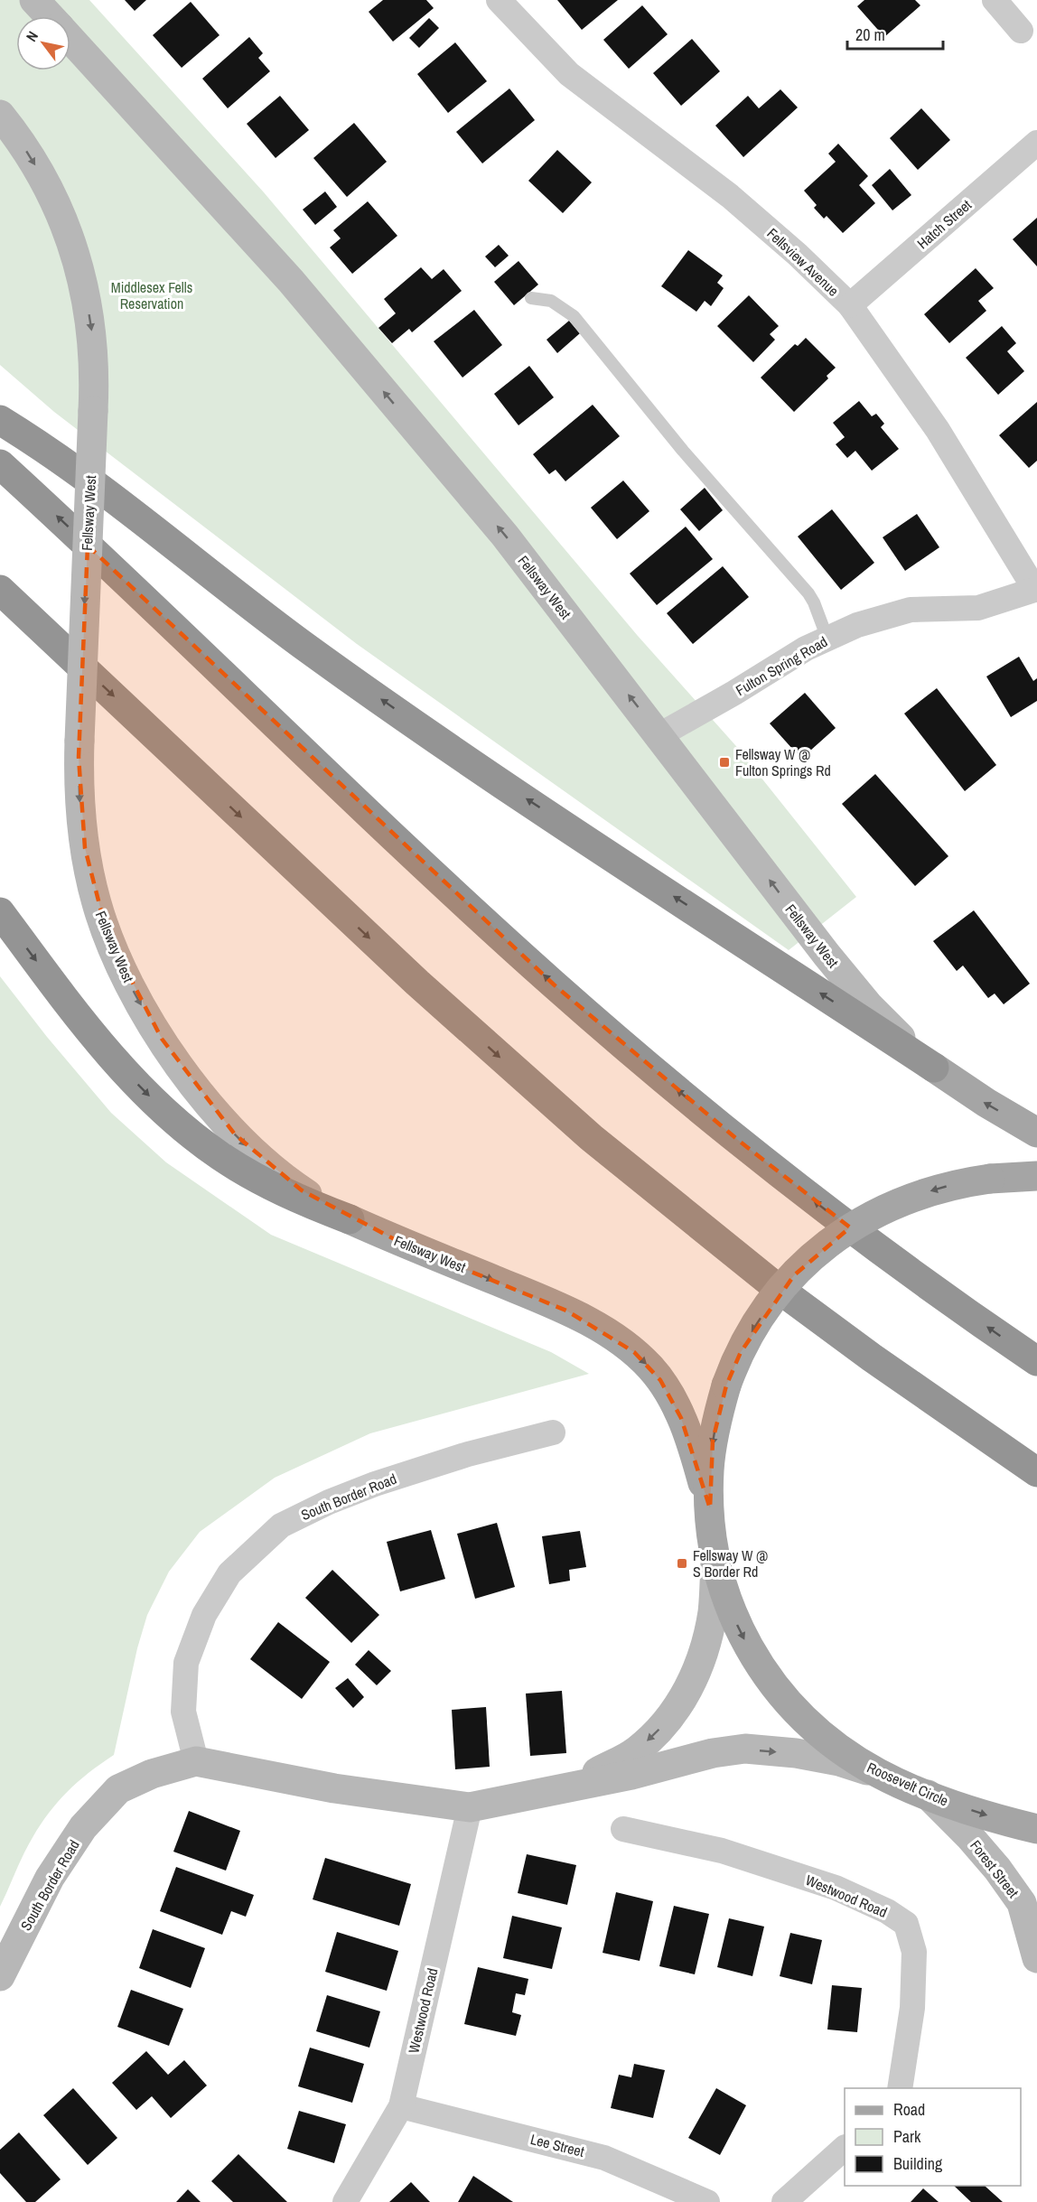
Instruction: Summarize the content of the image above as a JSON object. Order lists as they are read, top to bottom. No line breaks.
{"streets":{"main road":["Fellsway West","South Border Road","Roosevelt Circle","Forest Street"],"street":["Hatch Street","Fellsview Avenue","Fulton Spring Road","Westwood Road","Lee Street"]},"crossings":[["Hatch Street","Fellsview Avenue"],["Fellsview Avenue","Fulton Spring Road"],["Fellsway West","Fulton Spring Road"],["Fellsway West","Roosevelt Circle"],["South Border Road","Roosevelt Circle"],["South Border Road","Westwood Road"],["Roosevelt Circle","Forest Street"],["Westwood Road","Lee Street"]],"parks":["Middlesex Fells Reservation"],"places":{"transit":["Fellsway W @ Fulton Springs Rd","Fellsway W @ S Border Rd"]},"legend":["Road","Park","Building"],"scale_bar":"20 m","north":"top left"}
